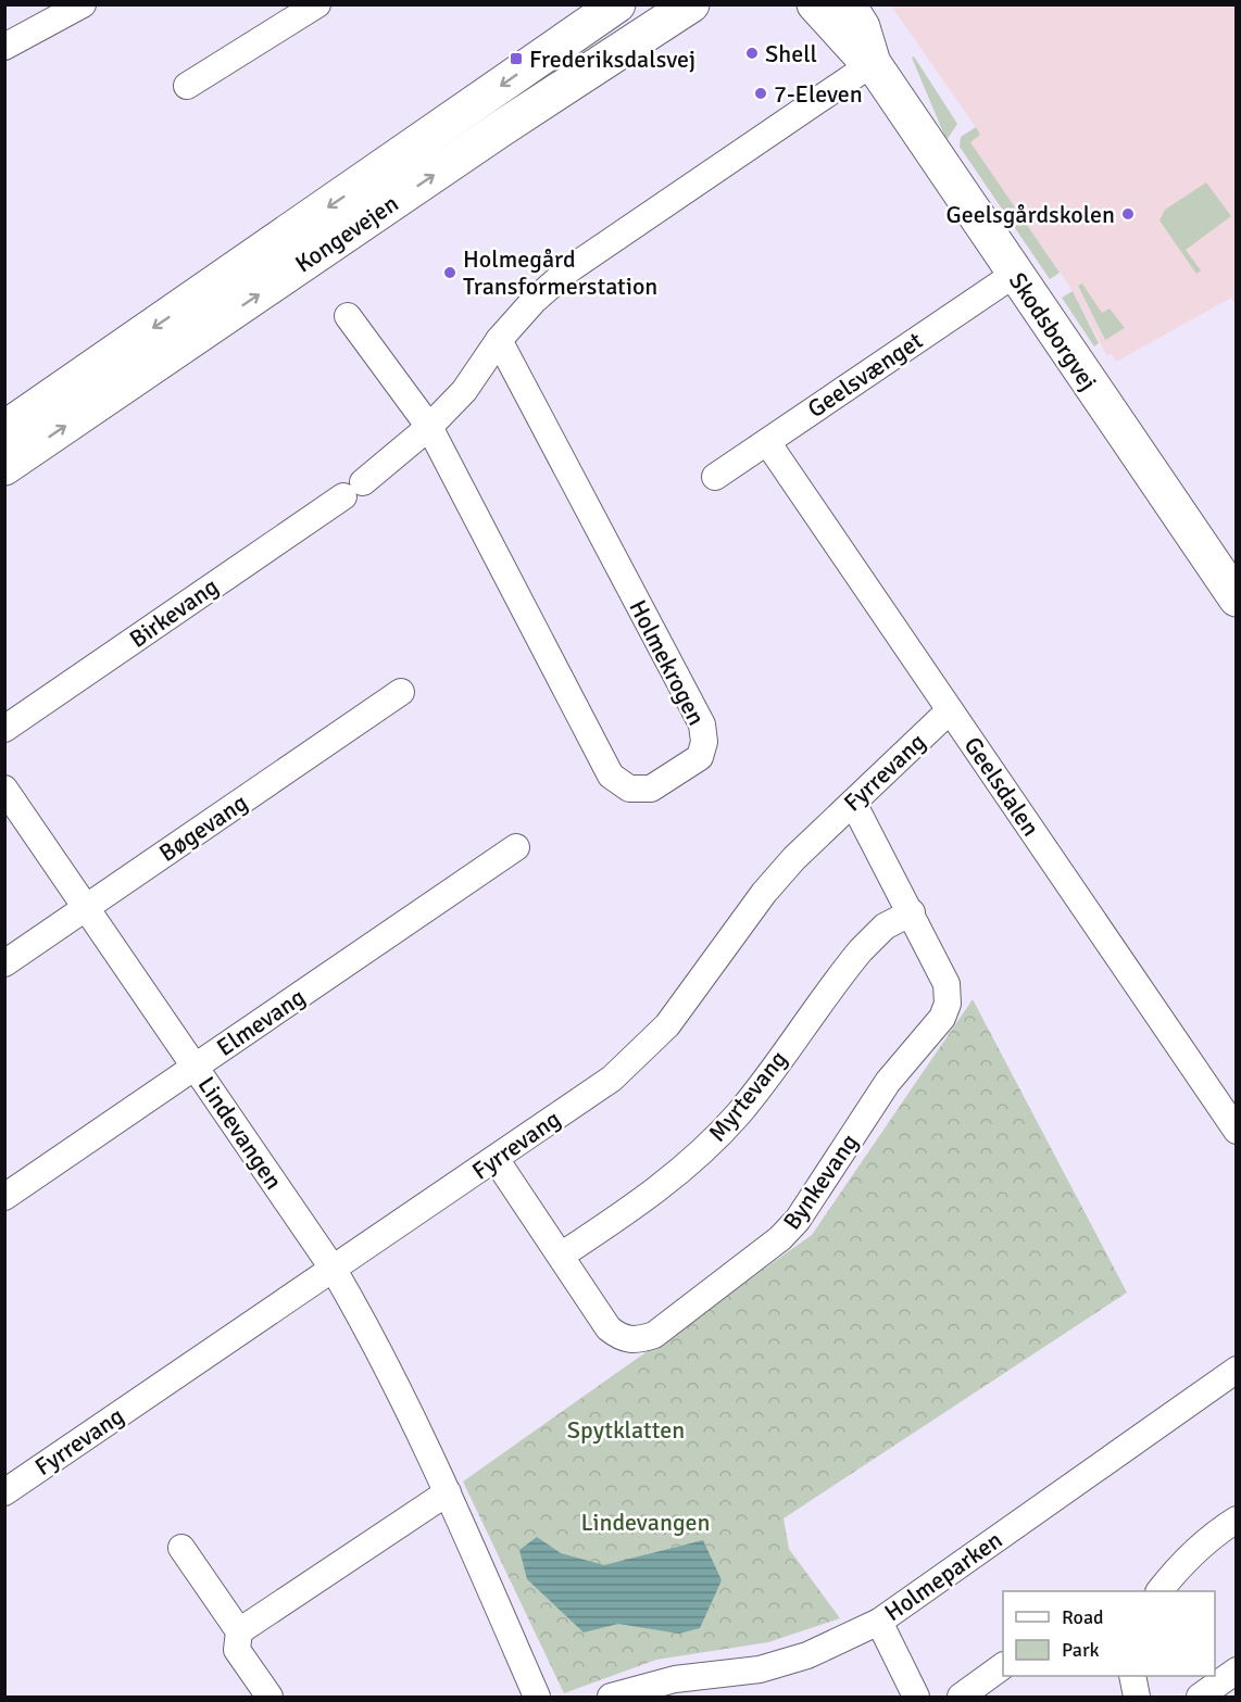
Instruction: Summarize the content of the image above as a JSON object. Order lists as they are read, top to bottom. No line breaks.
{"streets":{"main road":["Kongevejen","Skodsborgvej"],"street":["Geelsvænget","Birkevang","Holmekrogen","Fyrrevang","Geelsdalen","Bøgevang","Elmevang","Myrtevang","Lindevangen","Bynkevang","Holmeparken"]},"crossings":[["Skodsborgvej","Geelsvænget"],["Geelsvænget","Geelsdalen"],["Birkevang","Holmekrogen"],["Fyrrevang","Geelsdalen"],["Fyrrevang","Lindevangen"],["Fyrrevang","Bynkevang"],["Bøgevang","Lindevangen"],["Elmevang","Lindevangen"],["Myrtevang","Bynkevang"]],"parks":["Spytklatten","Lindevangen"],"places":{"other":["Shell","7-Eleven","Geelsgårdskolen","Holmegård Transformerstation"],"transit":["Frederiksdalsvej"]},"legend":["Road","Park"]}
